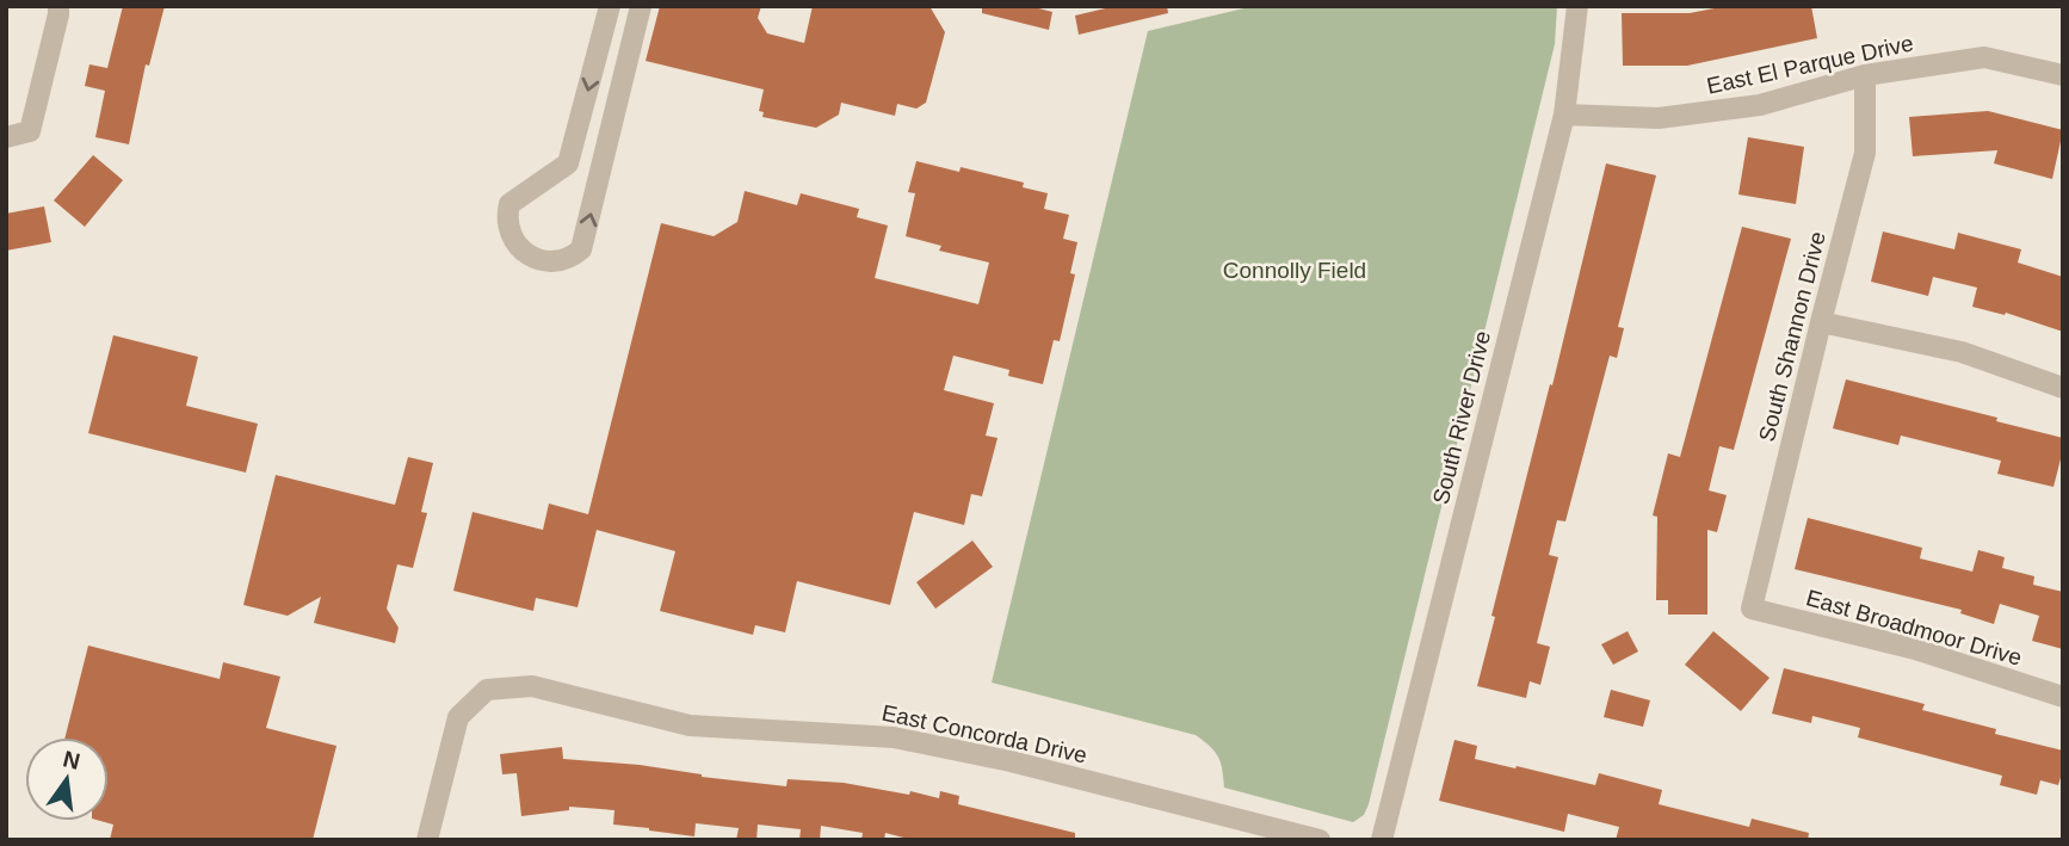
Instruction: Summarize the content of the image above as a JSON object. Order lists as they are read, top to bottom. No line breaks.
{"streets":{"street":["East El Parque Drive","South Shannon Drive","South River Drive","East Broadmoor Drive","East Concorda Drive"]},"crossings":[["East El Parque Drive","South Shannon Drive"],["East El Parque Drive","South River Drive"],["South Shannon Drive","East Broadmoor Drive"]],"parks":["Connolly Field"],"north":"top"}
